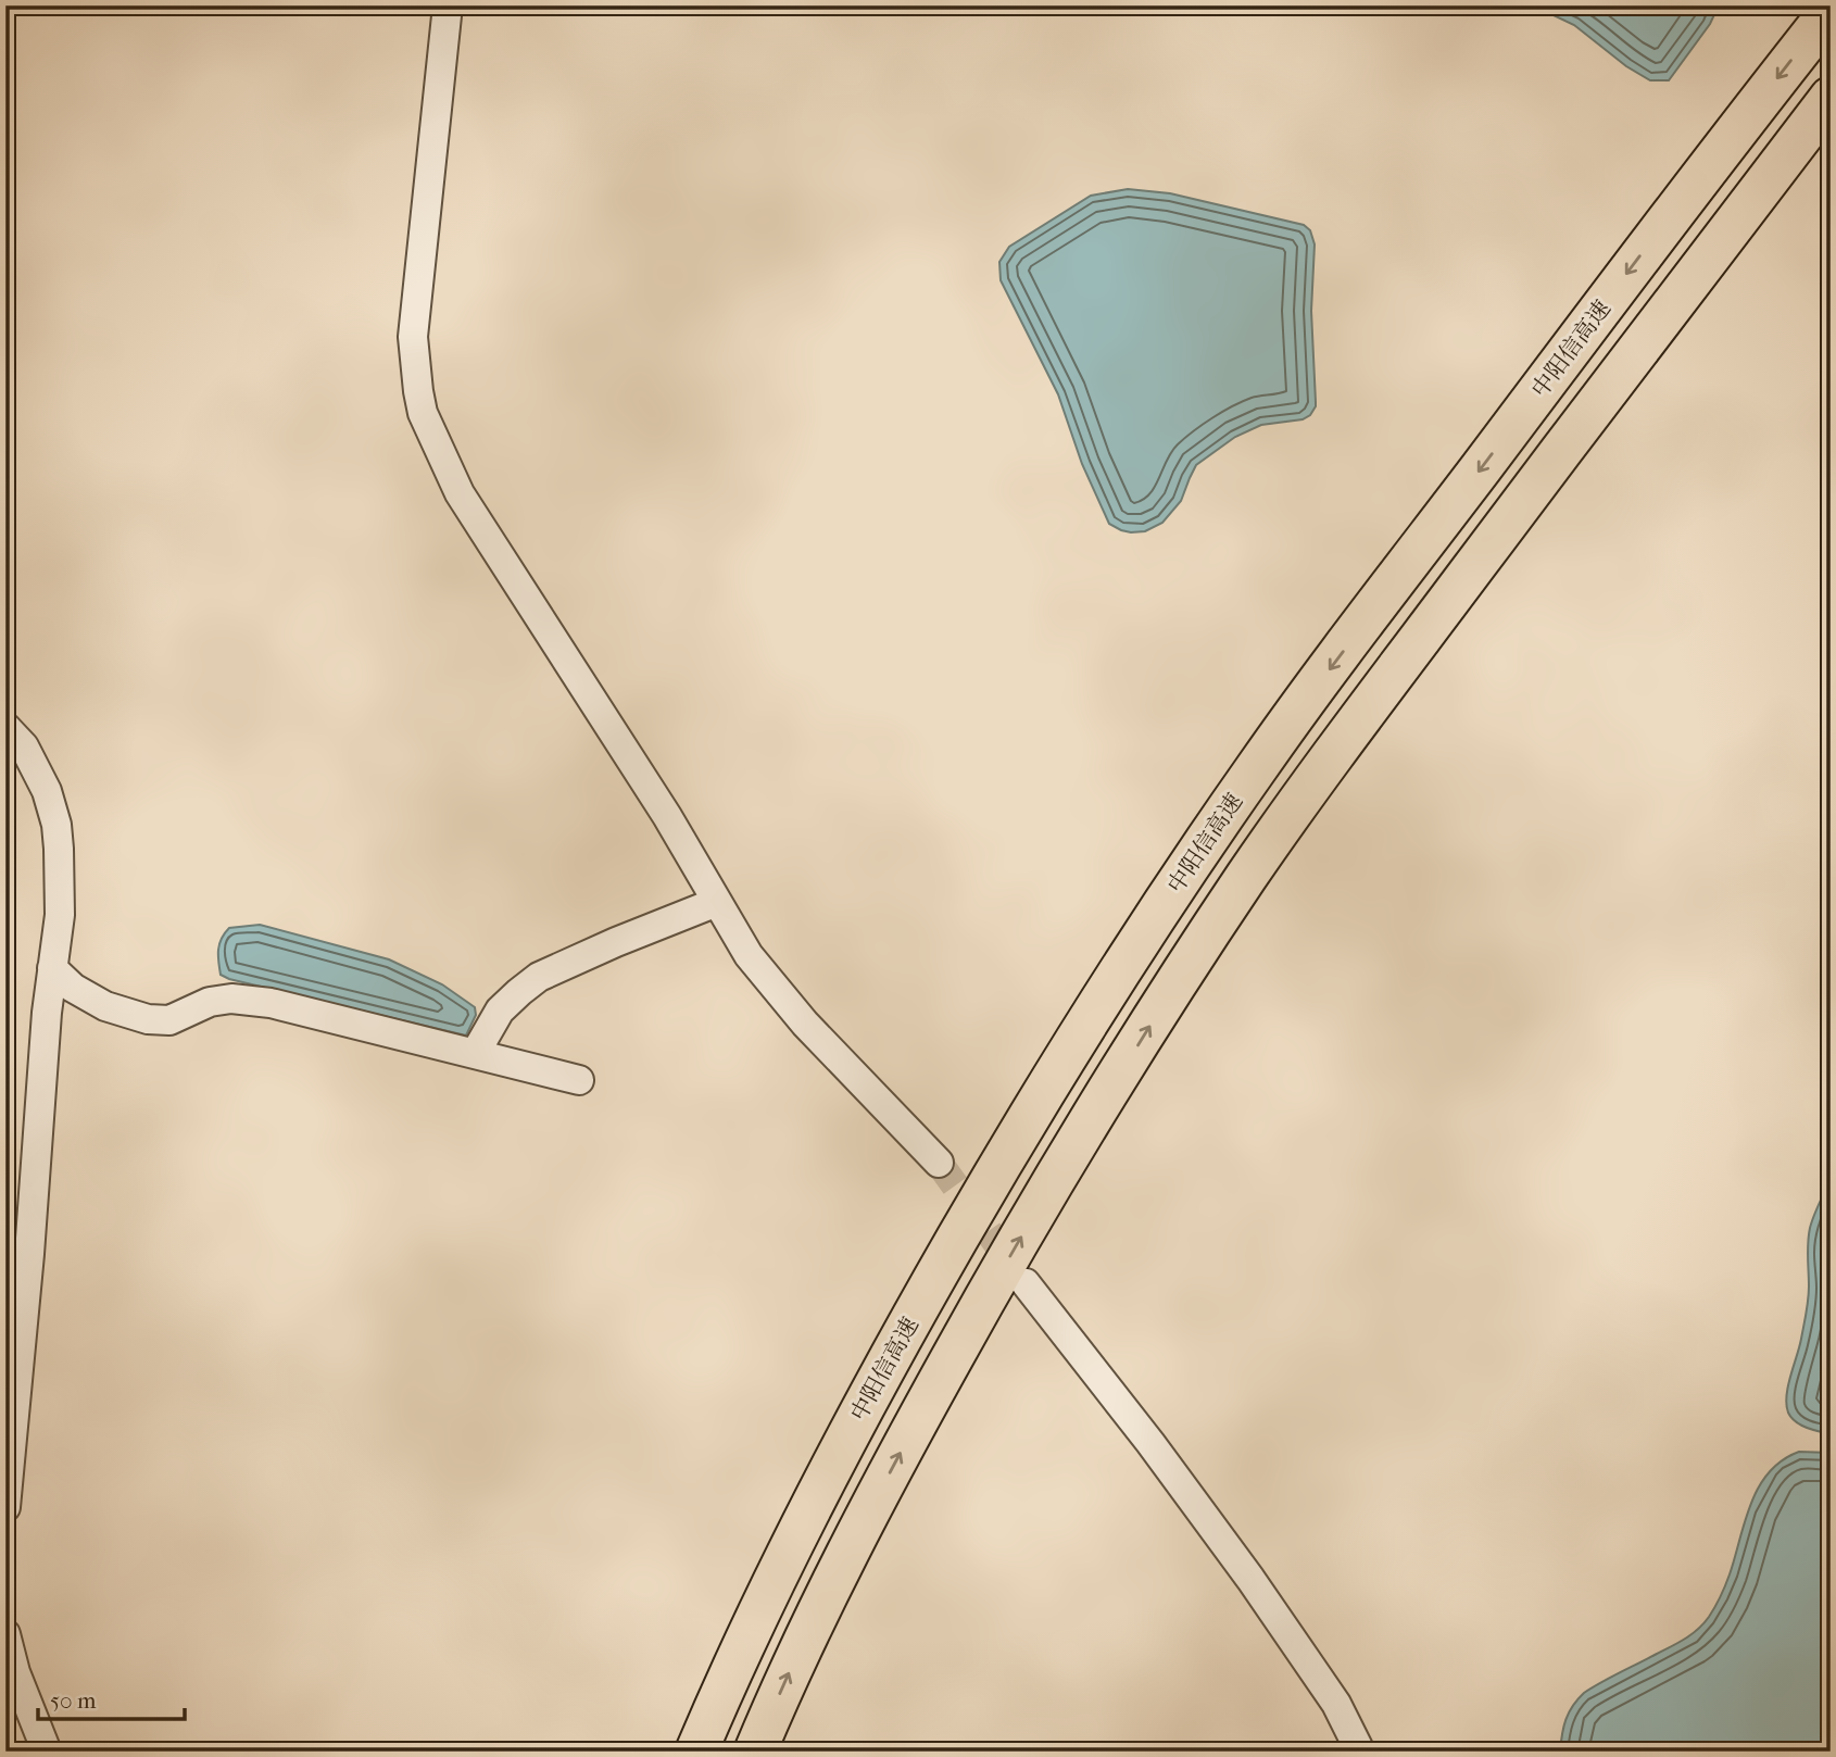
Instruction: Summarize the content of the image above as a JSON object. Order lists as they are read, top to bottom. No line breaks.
{"streets":{"highway":["中阳信高速"]},"scale_bar":"50 m"}
